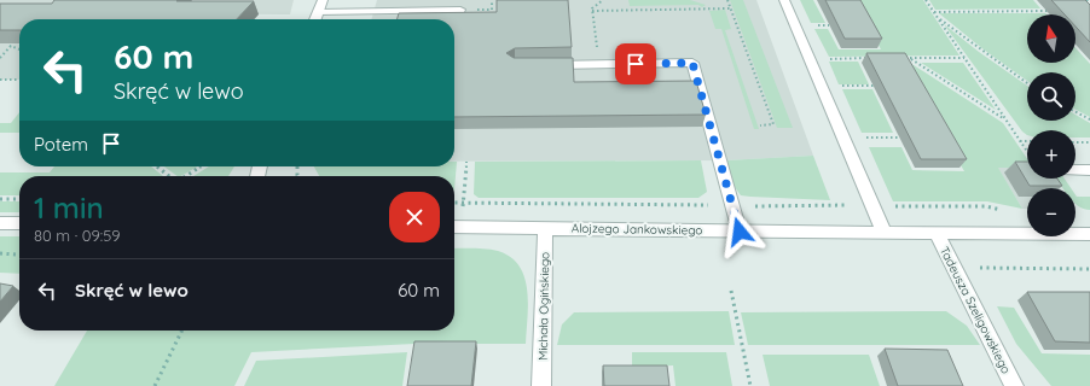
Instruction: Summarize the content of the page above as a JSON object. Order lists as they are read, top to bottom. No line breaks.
{"streets":{"street":["Alojzego Jankowskiego","Michała Ogińskiego","Tadeusza Szeligowskiego"]},"crossings":[["Alojzego Jankowskiego","Michała Ogińskiego"],["Alojzego Jankowskiego","Tadeusza Szeligowskiego"]],"north":"top","page":{"map_buttons":["+","−"],"turn":["60 m","Skręć w lewo"],"then":"Potem","heading":["1 min","80 m · 09:59"],"list":[{"name":"Skręć w lewo","value":"60 m"}]}}
